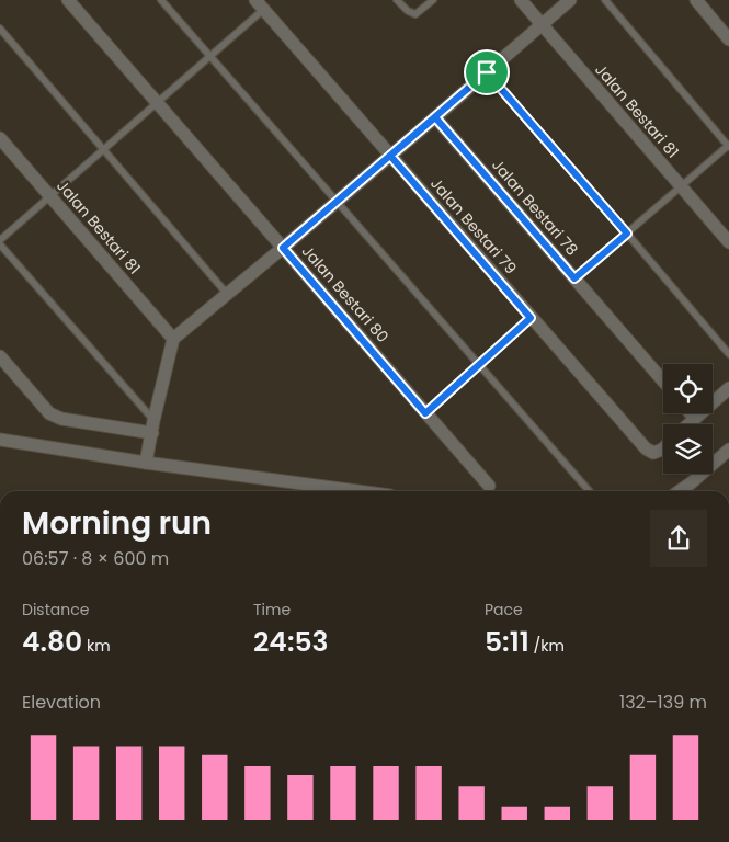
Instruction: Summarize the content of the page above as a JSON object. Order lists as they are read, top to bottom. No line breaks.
{"streets":{"street":["Jalan Bestari 81","Jalan Bestari 78","Jalan Bestari 79","Jalan Bestari 80"]},"page":{"heading":["Morning run","06:57 · 8 × 600 m"],"stats":[["Distance","4.80 km"],["Time","24:53"],["Pace","5:11 /km"]],"chart":["Elevation","132–139 m"]}}
